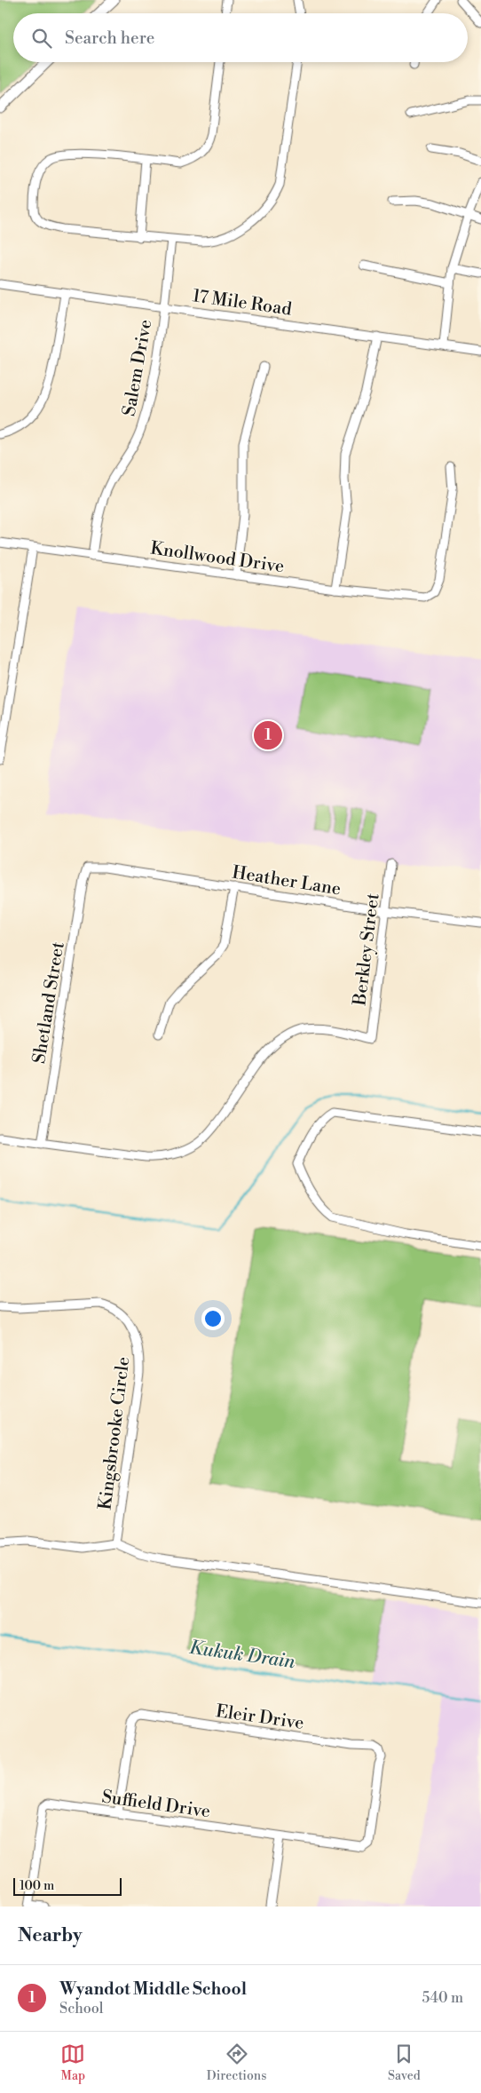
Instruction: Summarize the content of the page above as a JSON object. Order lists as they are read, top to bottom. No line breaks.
{"streets":{"street":["17 Mile Road","Salem Drive","Knollwood Drive","Heather Lane","Berkley Street","Shetland Street","Kingsbrooke Circle","Eleir Drive","Suffield Drive"]},"crossings":[["17 Mile Road","Salem Drive"],["Salem Drive","Knollwood Drive"],["Heather Lane","Berkley Street"],["Heather Lane","Shetland Street"],["Berkley Street","Shetland Street"],["Eleir Drive","Suffield Drive"]],"water":["Kukuk Drain"],"scale_bar":"100 m","page":{"search":"Search here","pins":"1","scale":"100 m","heading":"Nearby","list":[{"mark":"1","name":"Wyandot Middle School","note":"School","value":"540 m"}],"nav":["Map","Directions","Saved"]}}
